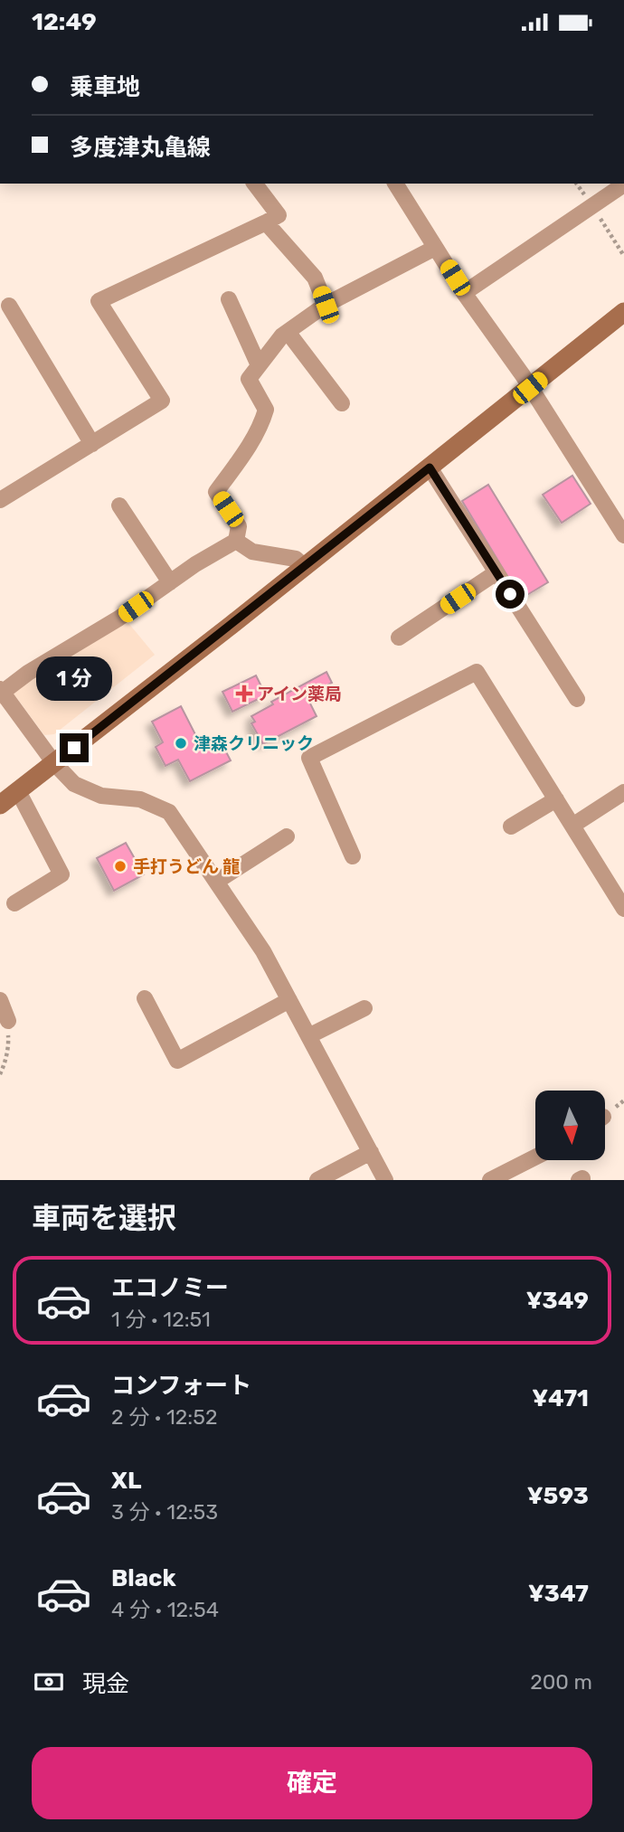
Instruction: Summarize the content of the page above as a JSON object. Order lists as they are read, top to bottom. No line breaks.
{"places":{"health":["アイン薬局"],"other":["津森クリニック","手打うどん 龍"]},"north":"bottom","page":{"status":"12:49","banner":["乗車地","多度津丸亀線"],"bubble":"1 分","heading":"車両を選択","list":[{"name":"エコノミー","note":"1 分 · 12:51","value":"¥349"},{"name":"コンフォート","note":"2 分 · 12:52","value":"¥471"},{"name":"XL","note":"3 分 · 12:53","value":"¥593"},{"name":"Black","note":"4 分 · 12:54","value":"¥347"}],"pay":["現金","200 m"],"buttons":"確定"}}
